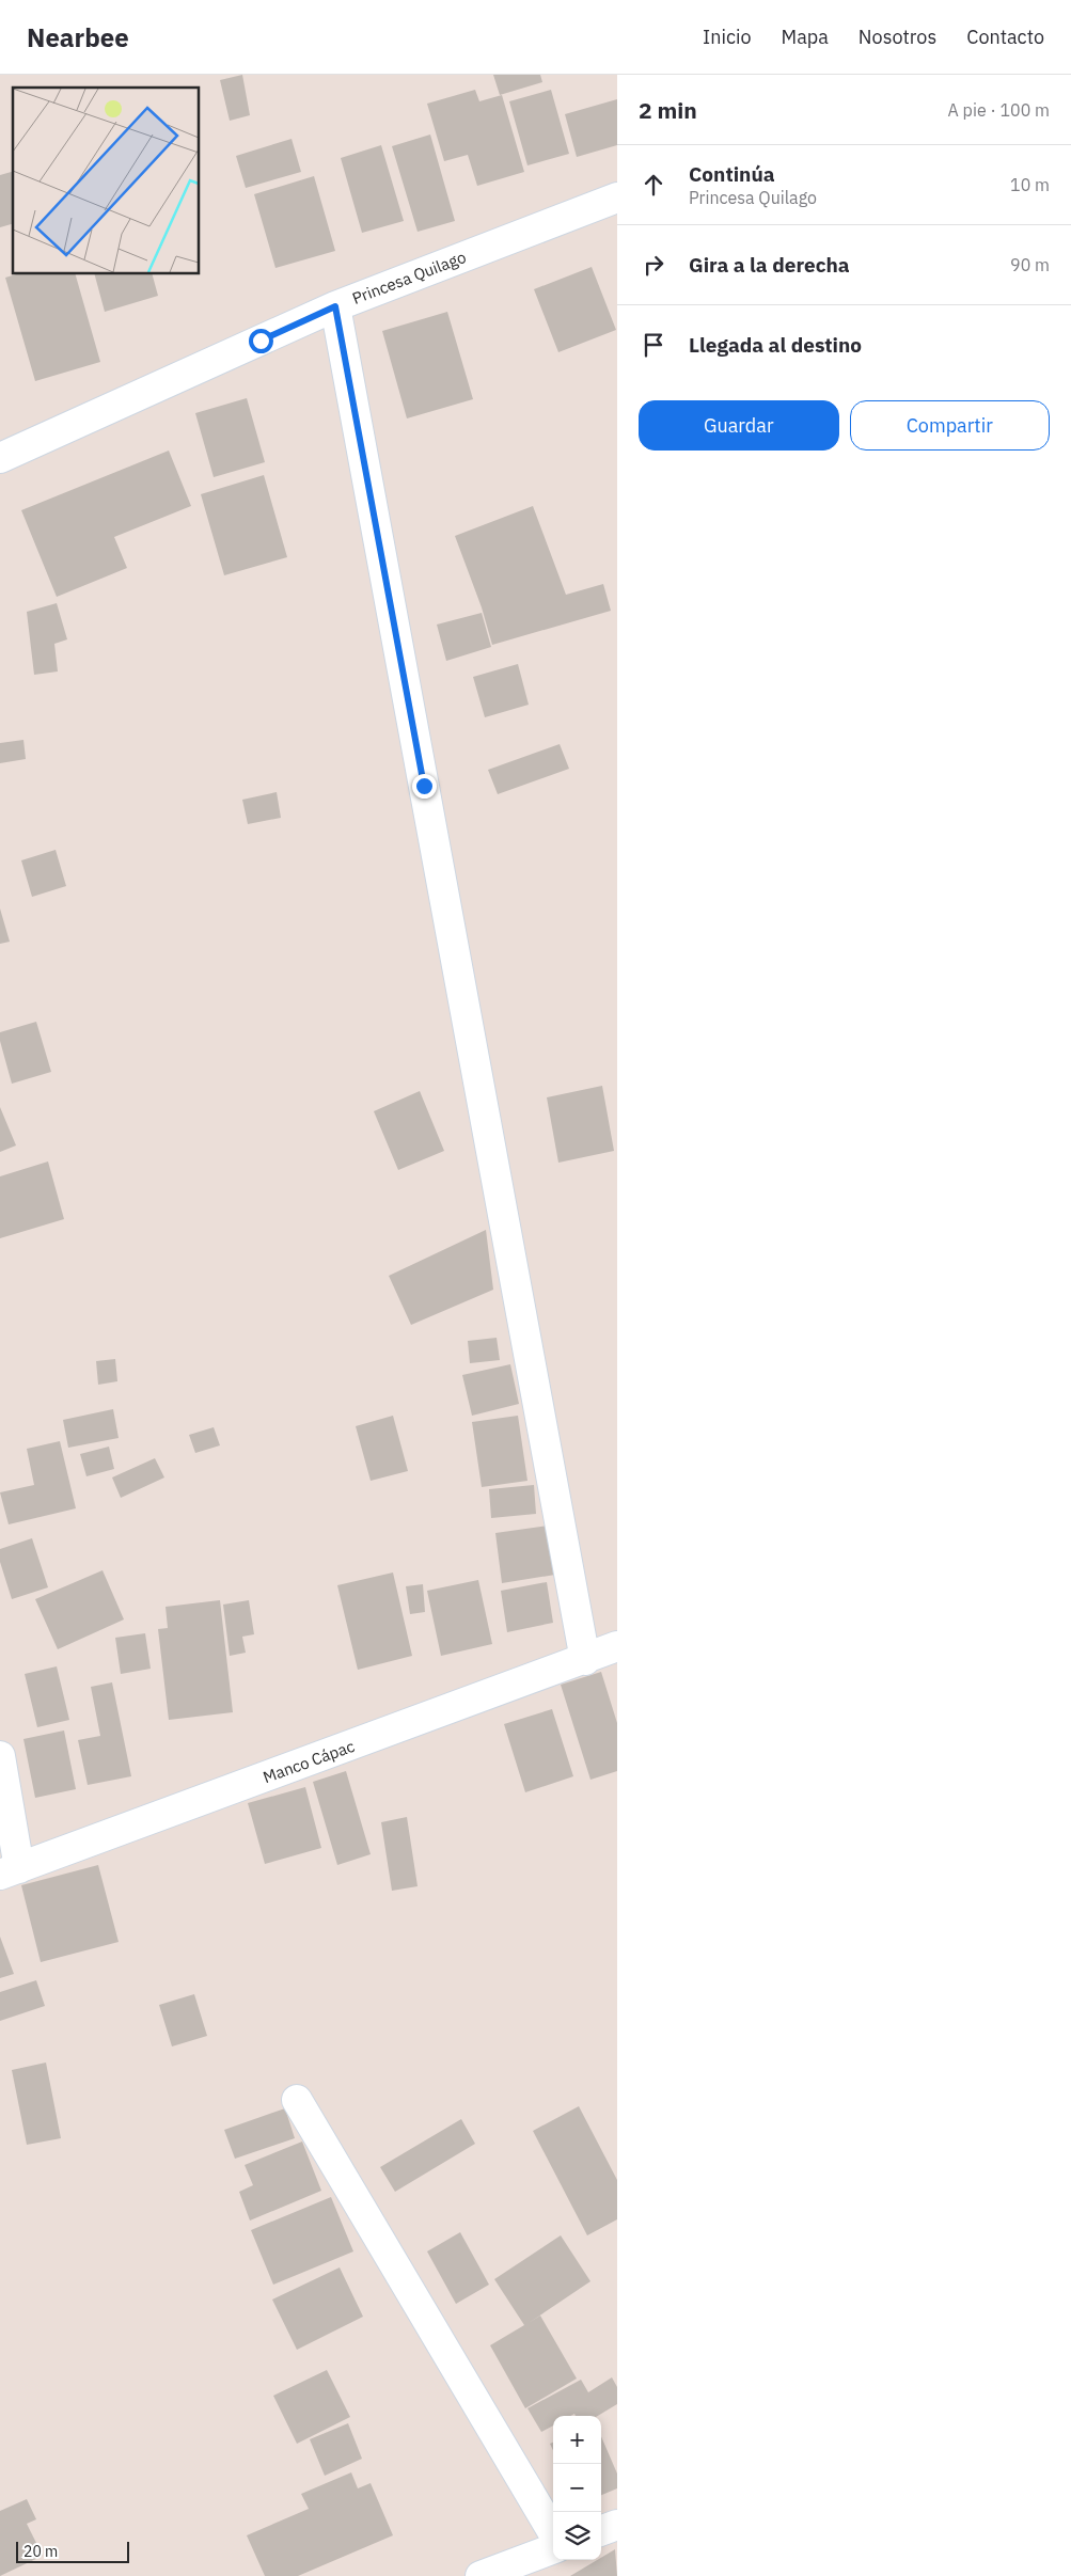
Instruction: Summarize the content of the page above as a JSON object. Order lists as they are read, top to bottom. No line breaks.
{"streets":{"street":["Princesa Quilago","Manco Cápac"]},"scale_bar":"20 m","page":{"header":"Nearbee","nav":["Inicio","Mapa","Nosotros","Contacto"],"heading":["2 min","A pie · 100 m"],"list":[["Continúa","Princesa Quilago","10 m"],["Gira a la derecha","90 m"],"Llegada al destino"],"buttons":["Guardar","Compartir"],"map_buttons":["+","−"],"scale":"20 m"}}
